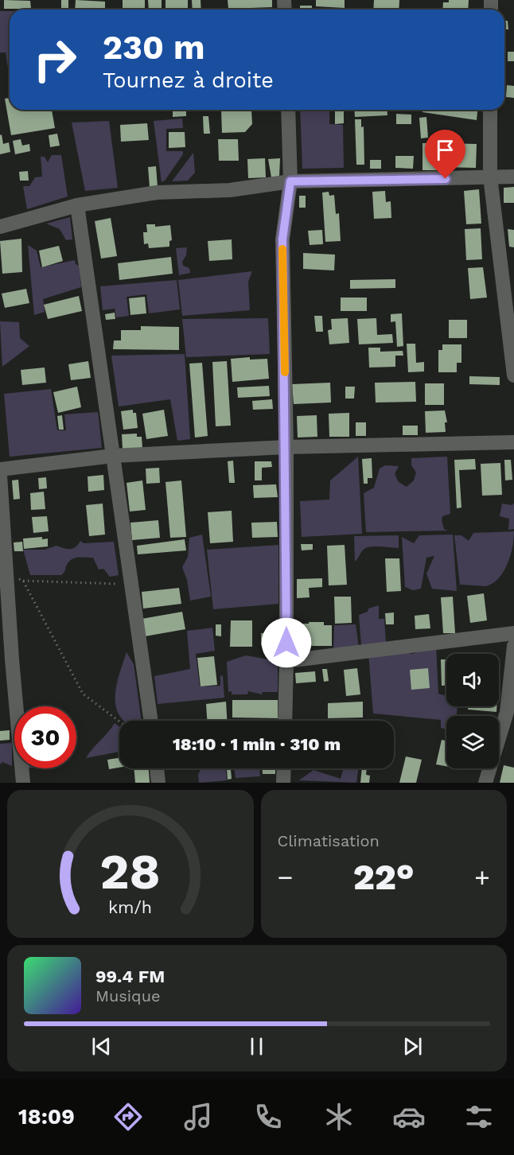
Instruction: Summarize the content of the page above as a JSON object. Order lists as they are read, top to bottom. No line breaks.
{"page":{"turn":["230 m","Tournez à droite"],"limit":"30","trip":"18:10 · 1 min · 310 m","tile":"Climatisation","heat":["−","22°","+"],"song":["99.4 FM","Musique"],"tabs":"18:09","gauge":["28","km/h"]}}
